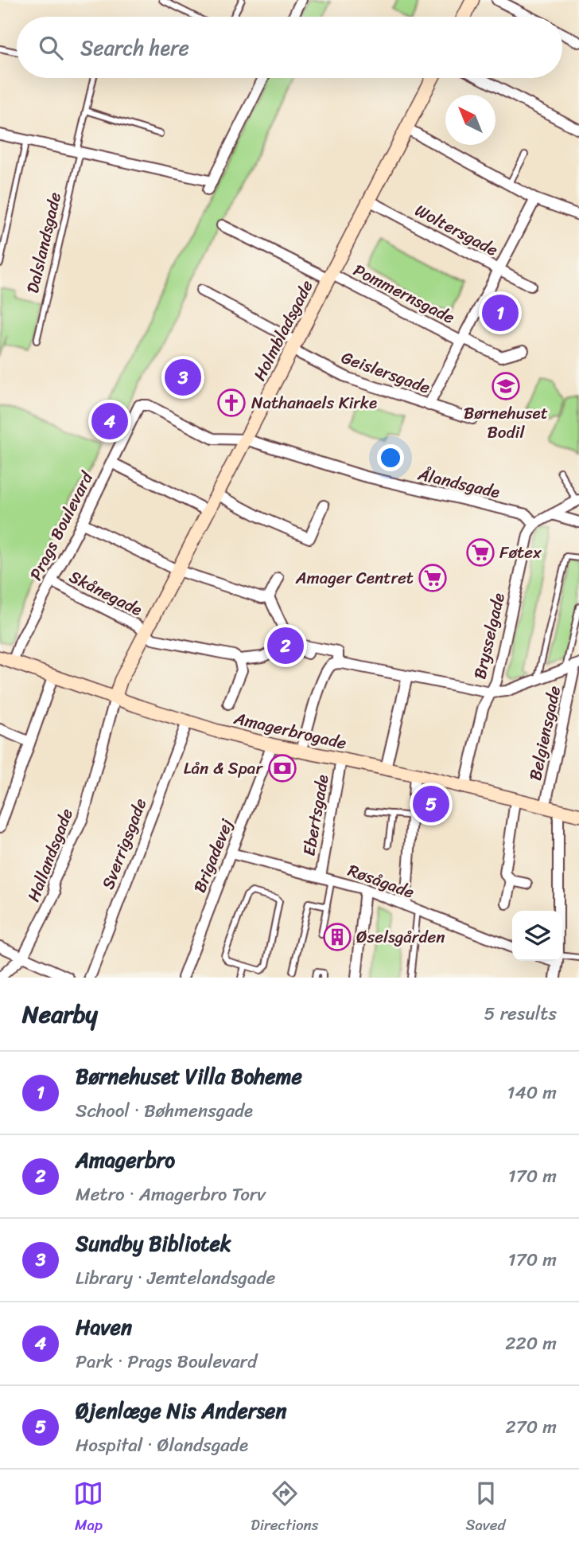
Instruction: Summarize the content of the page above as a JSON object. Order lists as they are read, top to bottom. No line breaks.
{"streets":{"street":["Woltersgade","Pommernsgade","Holmbladsgade","Geislersgade","Ålandsgade","Prags Boulevard","Skånegade","Brysselgade","Amagerbrogade","Belgiensgade","Ebertsgade","Sverrigsgade","Hallandsgade","Brigadevej","Røsågade"],"lane":["Dalslandsgade"]},"crossings":[["Woltersgade","Holmbladsgade"],["Pommernsgade","Holmbladsgade"],["Holmbladsgade","Geislersgade"],["Holmbladsgade","Ålandsgade"],["Holmbladsgade","Skånegade"],["Holmbladsgade","Amagerbrogade"],["Holmbladsgade","Hallandsgade"],["Ålandsgade","Prags Boulevard"],["Ålandsgade","Brysselgade"],["Prags Boulevard","Skånegade"],["Prags Boulevard","Amagerbrogade"],["Brysselgade","Amagerbrogade"],["Amagerbrogade","Belgiensgade"],["Amagerbrogade","Ebertsgade"],["Amagerbrogade","Sverrigsgade"],["Amagerbrogade","Hallandsgade"],["Amagerbrogade","Brigadevej"],["Ebertsgade","Røsågade"],["Brigadevej","Røsågade"]],"places":{"school or university":["Børnehuset Bodil"],"church":["Nathanaels Kirke"],"supermarket":["Føtex","Amager Centret"],"bank":["Lån & Spar"],"building":["Øselsgården"]},"north":"top left","page":{"search":"Search here","pins":["1","3","4","2","5"],"heading":["Nearby","5 results"],"list":[{"mark":"1","name":"Børnehuset Villa Boheme","note":"School · Bøhmensgade","value":"140 m"},{"mark":"2","name":"Amagerbro","note":"Metro · Amagerbro Torv","value":"170 m"},{"mark":"3","name":"Sundby Bibliotek","note":"Library · Jemtelandsgade","value":"170 m"},{"mark":"4","name":"Haven","note":"Park · Prags Boulevard","value":"220 m"},{"mark":"5","name":"Øjenlæge Nis Andersen","note":"Hospital · Ølandsgade","value":"270 m"}],"nav":["Map","Directions","Saved"]}}
